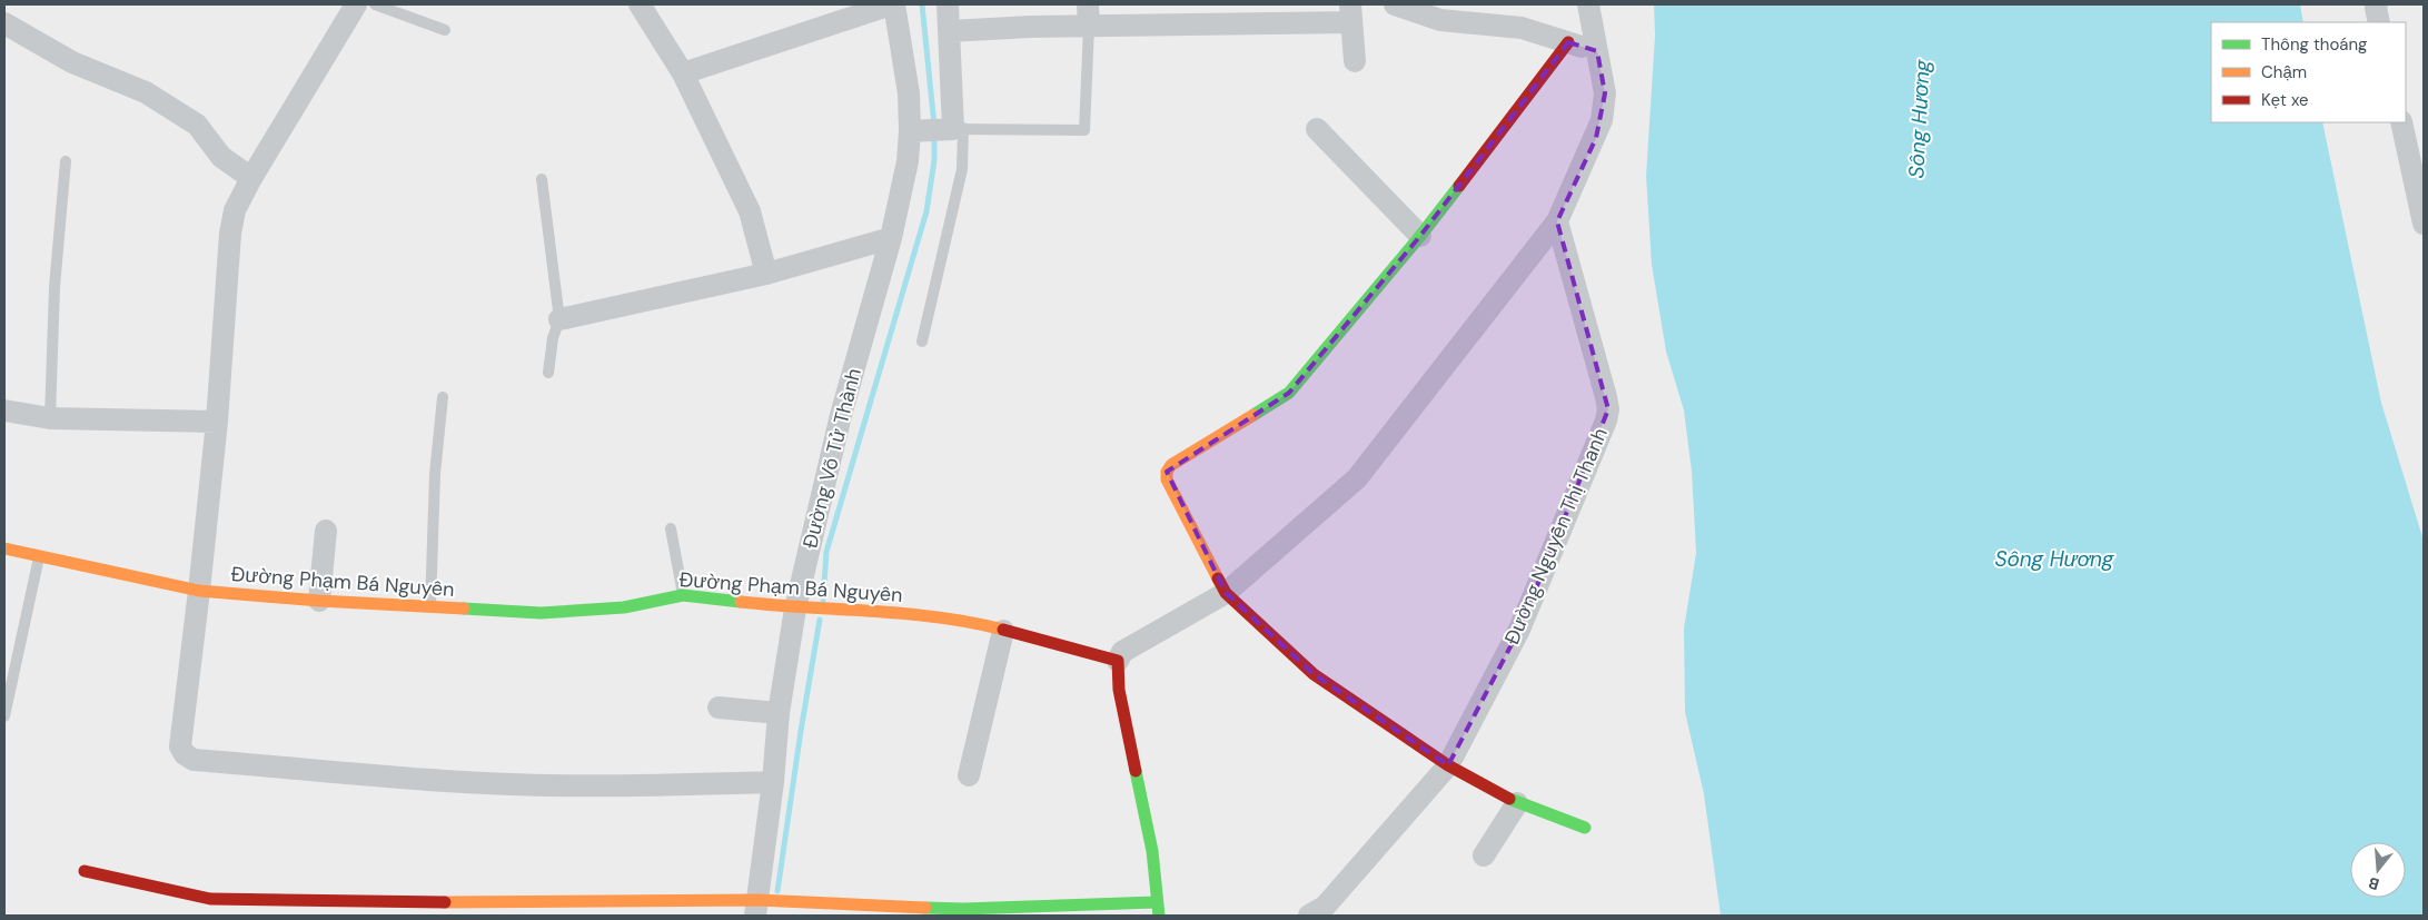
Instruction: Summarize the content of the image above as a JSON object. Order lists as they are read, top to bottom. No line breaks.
{"streets":{"street":["Đường Võ Tử Thành","Đường Nguyễn Thị Thanh","Đường Phạm Bá Nguyên"]},"crossings":[["Đường Võ Tử Thành","Đường Phạm Bá Nguyên"]],"water":["Sông Hương"],"legend":["Thông thoáng","Chậm","Kẹt xe"],"north":"bottom"}
